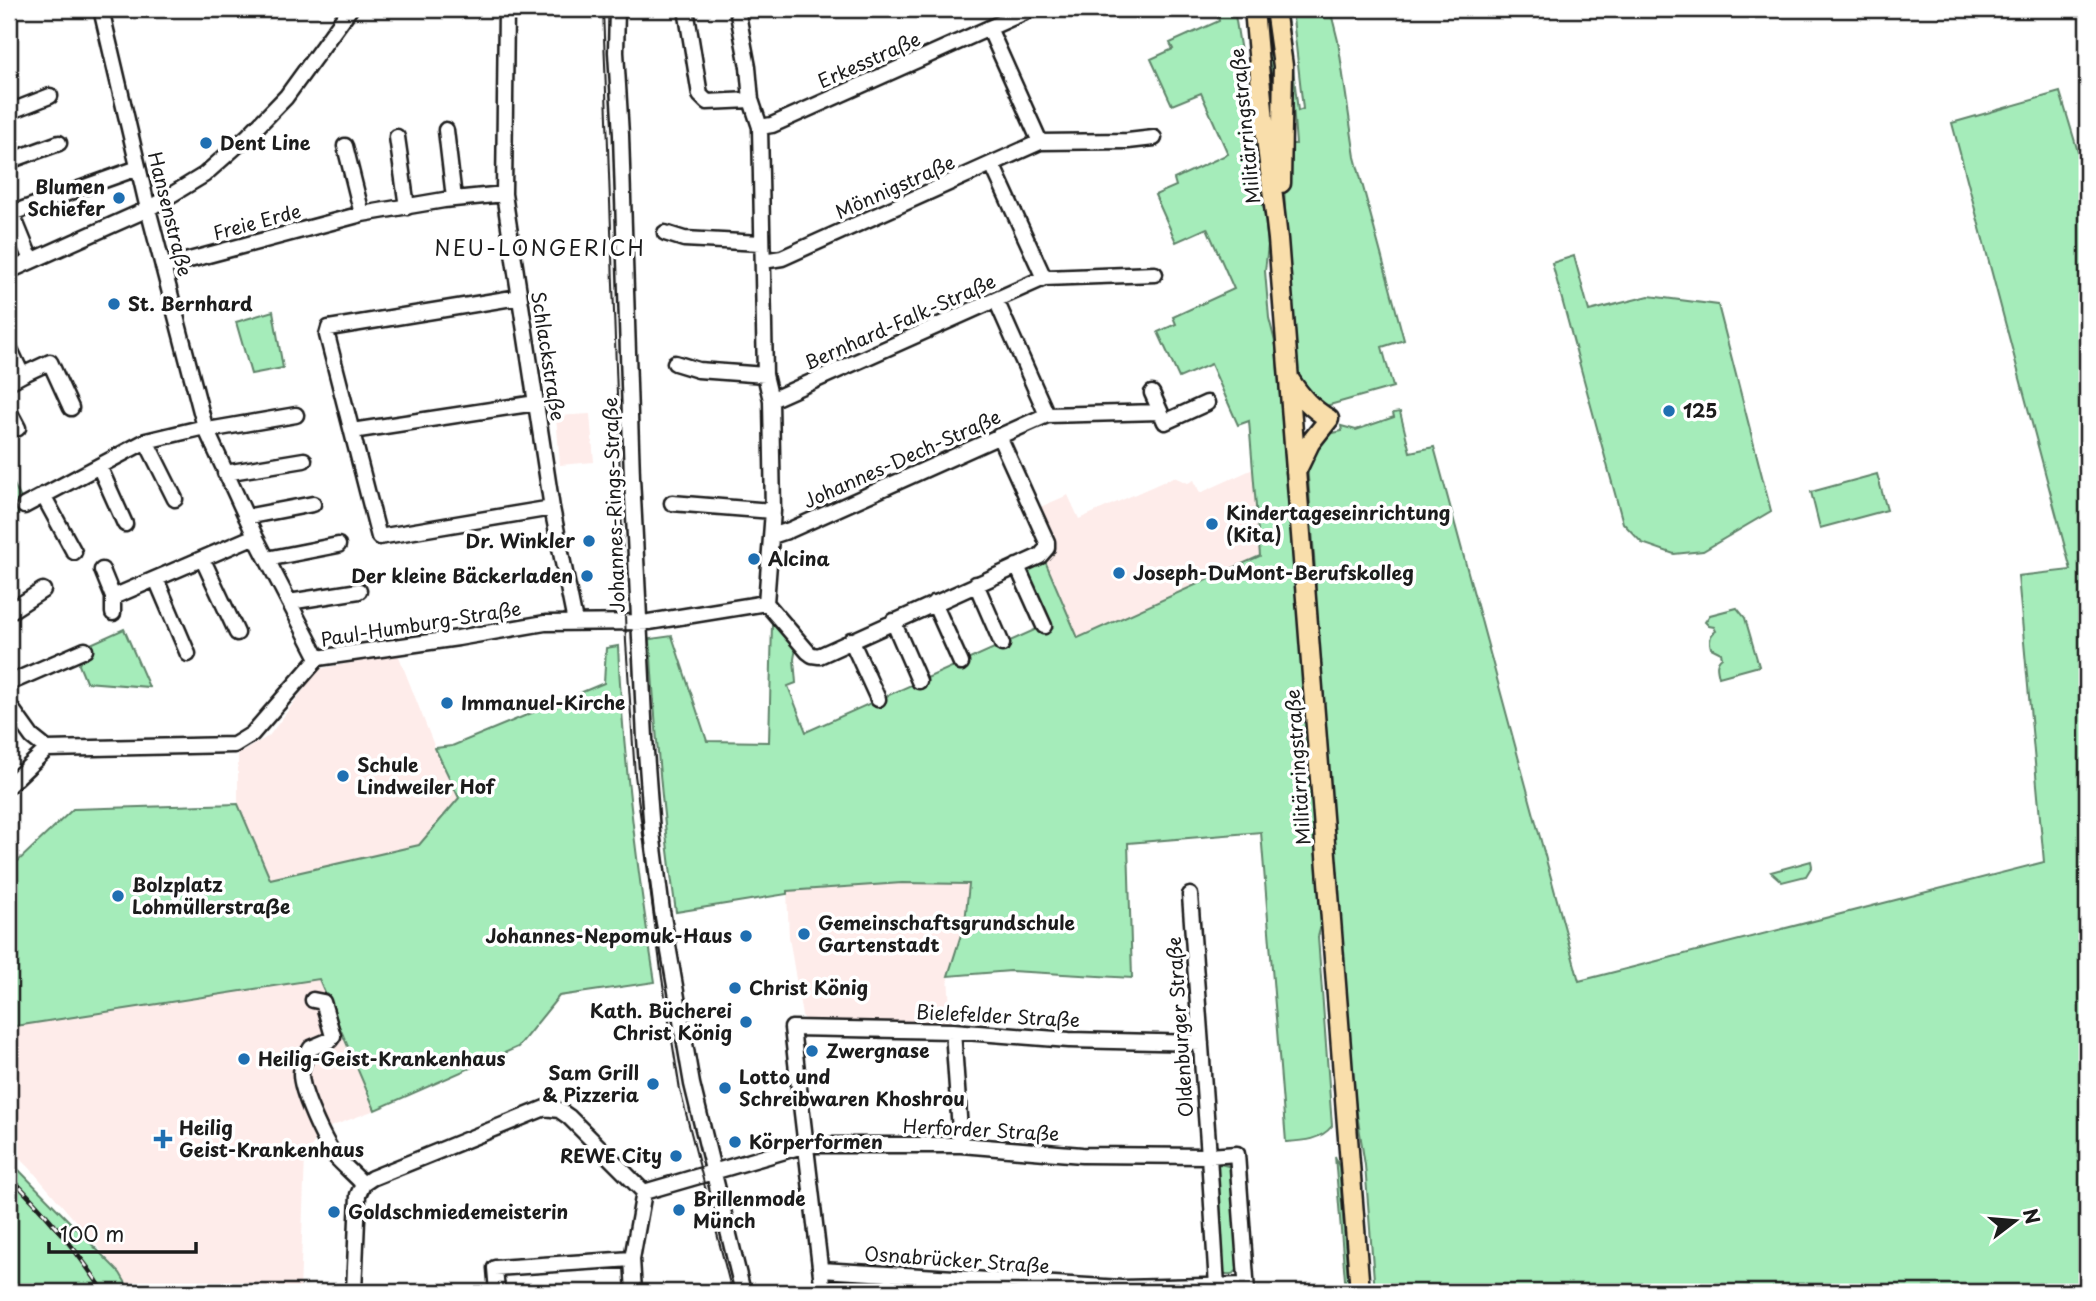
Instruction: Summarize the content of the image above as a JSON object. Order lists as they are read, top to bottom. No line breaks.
{"streets":{"main road":["Militärringstraße"],"street":["Erkesstraße","Mönnigstraße","Hansenstraße","Freie Erde","Bernhard-Falk-Straße","Schlackstraße","Johannes-Dech-Straße","Johannes-Rings-Straße","Paul-Humburg-Straße","Bielefelder Straße","Oldenburger Straße","Herforder Straße","Osnabrücker Straße"]},"crossings":[["Hansenstraße","Freie Erde"],["Hansenstraße","Paul-Humburg-Straße"],["Freie Erde","Schlackstraße"],["Schlackstraße","Paul-Humburg-Straße"],["Johannes-Rings-Straße","Paul-Humburg-Straße"],["Johannes-Rings-Straße","Herforder Straße"],["Bielefelder Straße","Oldenburger Straße"],["Bielefelder Straße","Herforder Straße"],["Oldenburger Straße","Herforder Straße"],["Oldenburger Straße","Osnabrücker Straße"]],"districts":["NEU-LONGERICH"],"places":{"other":["Dent Line","Blumen Schiefer","St. Bernhard","125","Kindertageseinrichtung (Kita)","Dr. Winkler","Alcina","Joseph-DuMont-Berufskolleg","Der kleine Bäckerladen","Immanuel-Kirche","Schule Lindweiler Hof","Bolzplatz Lohmüllerstraße","Gemeinschaftsgrundschule Gartenstadt","Johannes-Nepomuk-Haus","Christ König","Kath. Bücherei Christ König","Zwergnase","Heilig-Geist-Krankenhaus","Sam Grill & Pizzeria","Lotto und Schreibwaren Khoshrou","Körperformen","REWE City","Brillenmode Münch","Goldschmiedemeisterin"],"health":["Heilig Geist-Krankenhaus"]},"scale_bar":"100 m","north":"right"}
